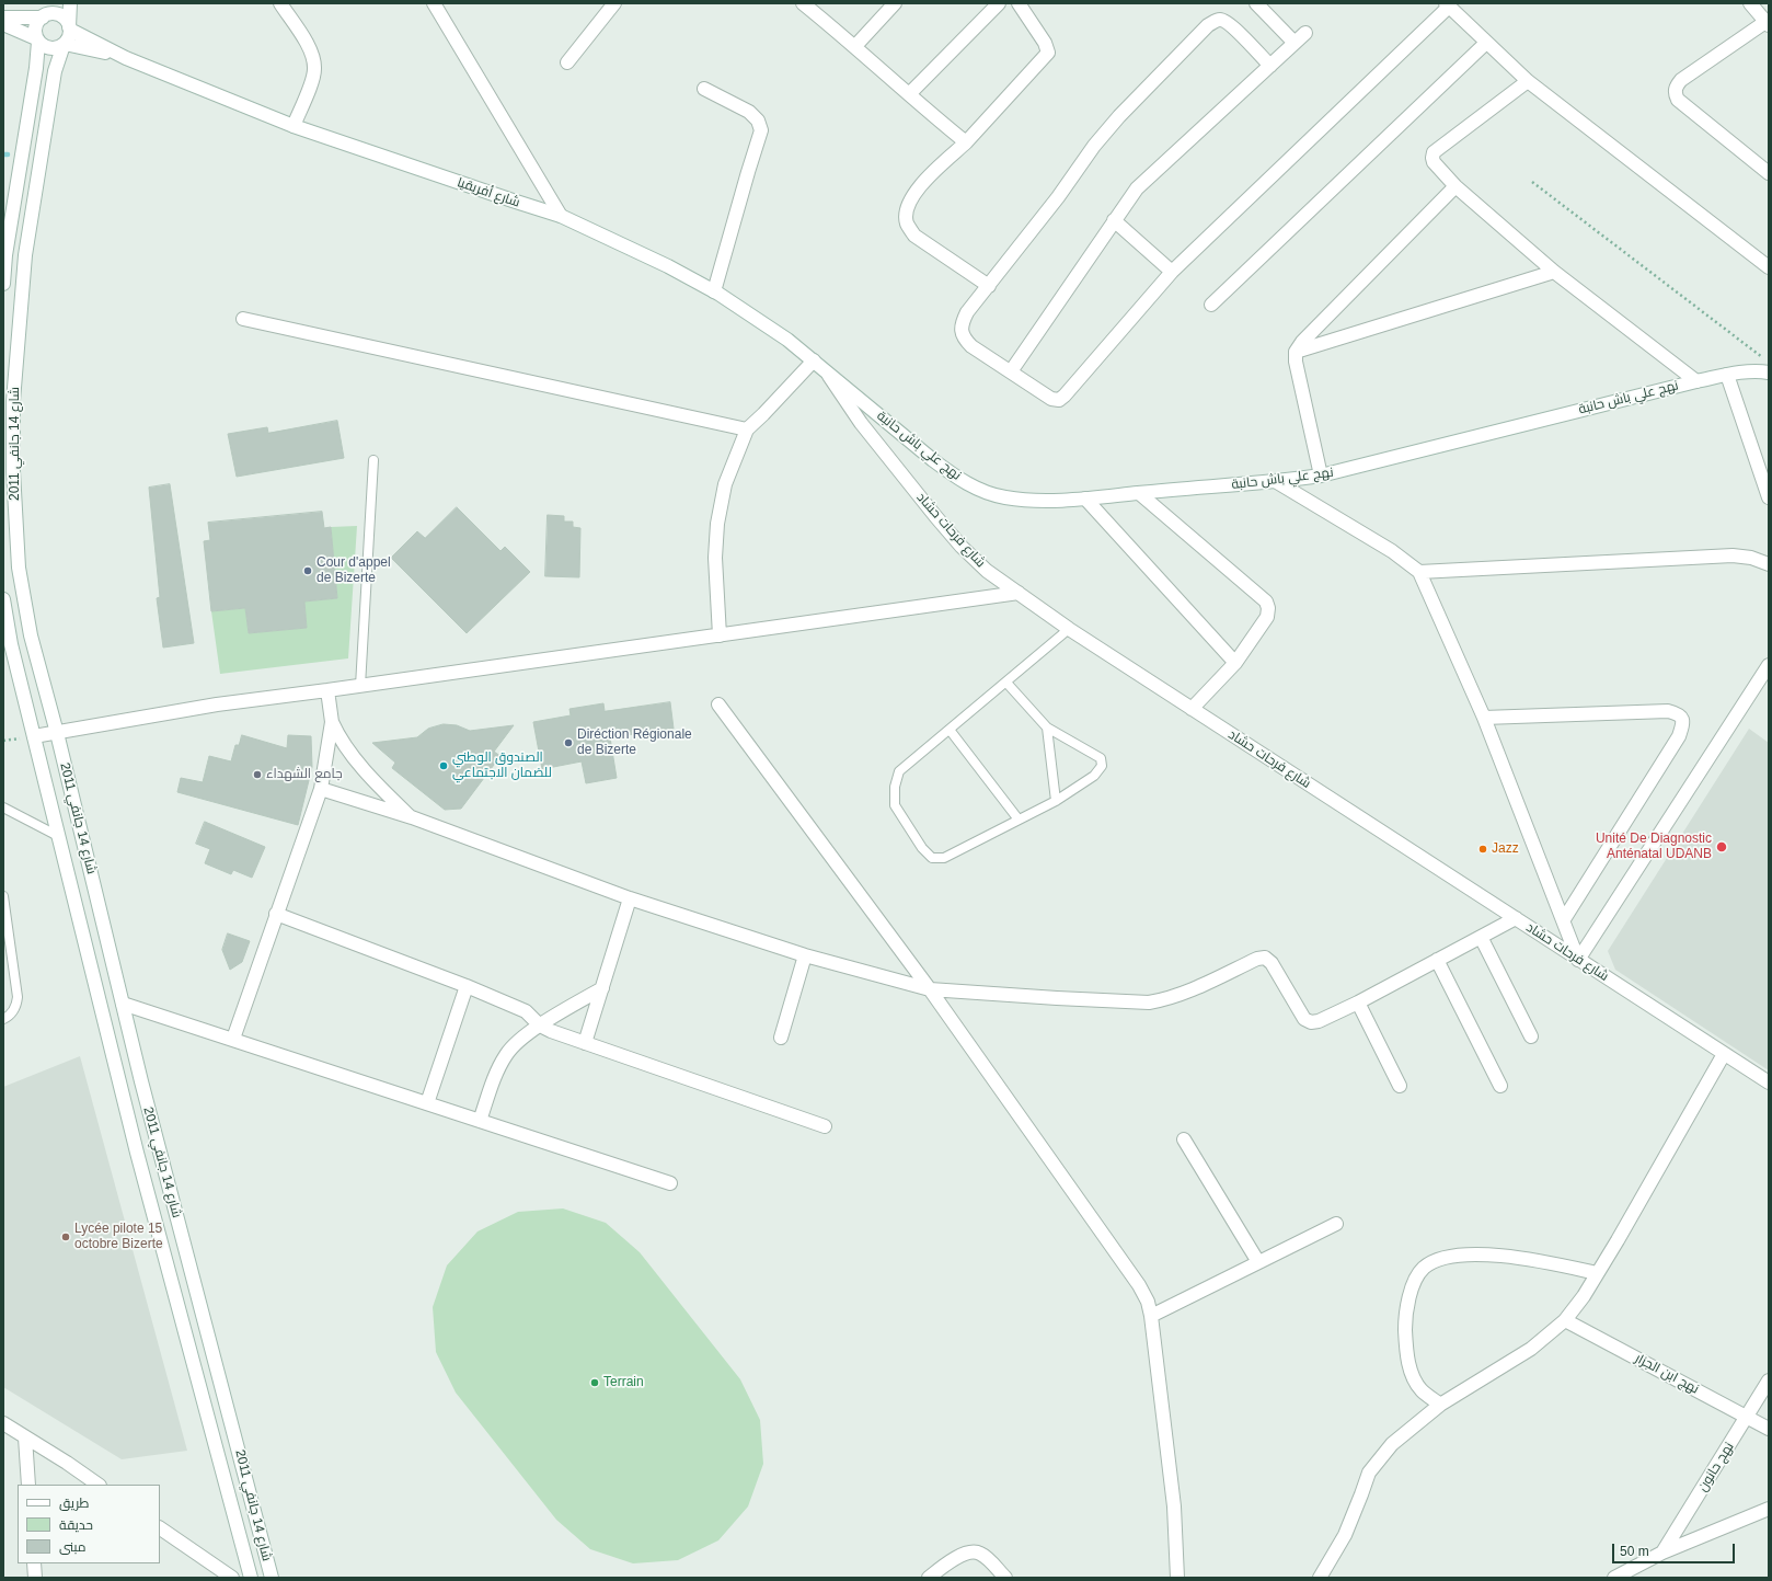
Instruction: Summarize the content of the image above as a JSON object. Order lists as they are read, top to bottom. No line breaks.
{"streets":{"street":["شارع أفريقيا","نهج علي باش حانبة","شارع 14 جانفي 2011","شارع فرحات حشاد","نهج ابن الجزار","نهج حانون"]},"crossings":[["شارع أفريقيا","نهج علي باش حانبة"],["شارع أفريقيا","شارع 14 جانفي 2011"],["شارع أفريقيا","شارع فرحات حشاد"],["نهج علي باش حانبة","شارع فرحات حشاد"],["نهج ابن الجزار","نهج حانون"]],"places":["Cour d'appel de Bizerte","Diréction Régionale de Bizerte","الصندوق الوطني للضمان الاجتماعي","جامع الشهداء","Unité De Diagnostic Anténatal UDANB","Jazz","Lycée pilote 15 octobre Bizerte","Terrain"],"legend":["طريق","حديقة","مبنى"],"scale_bar":"50 m"}
